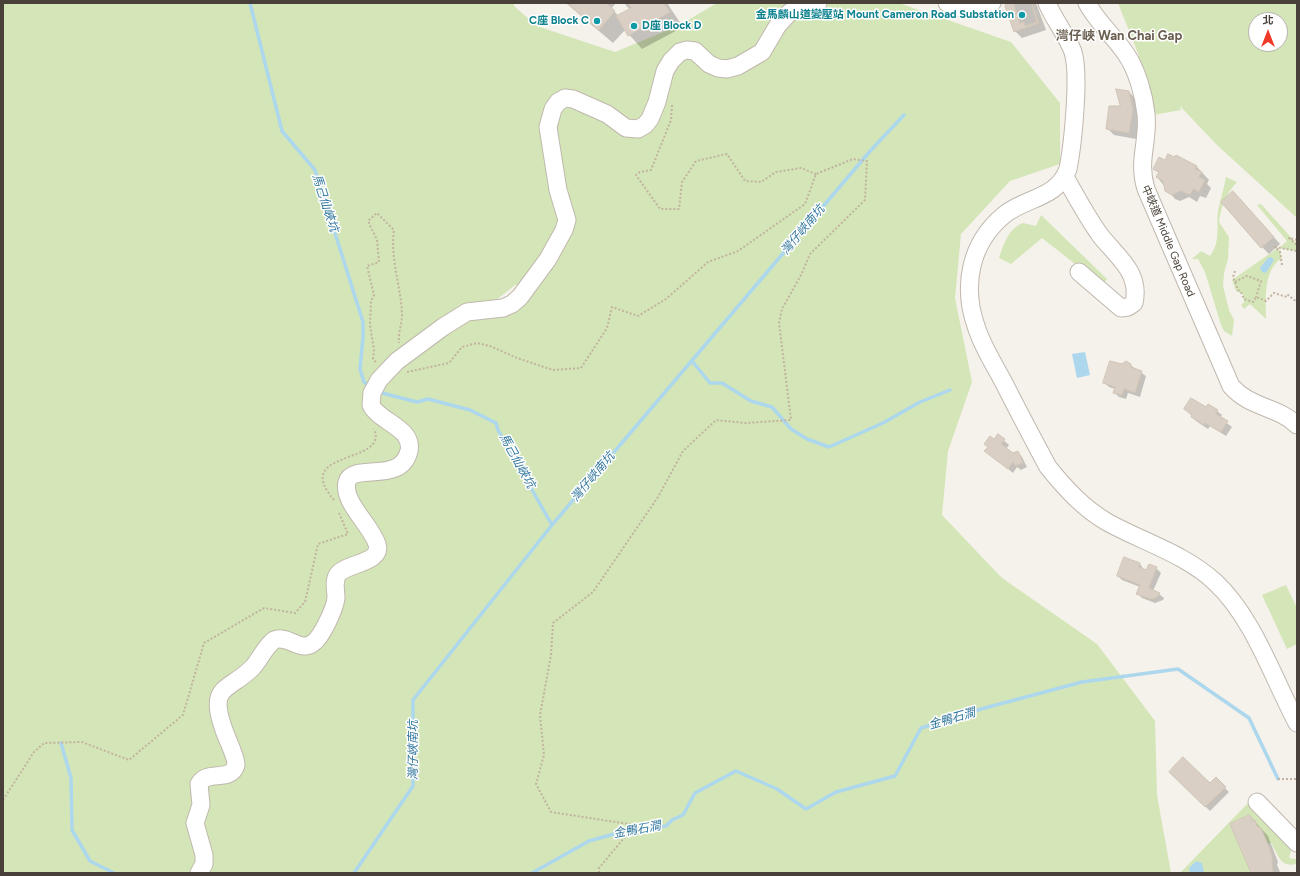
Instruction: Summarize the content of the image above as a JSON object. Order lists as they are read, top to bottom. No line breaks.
{"streets":{"street":["中峽道 Middle Gap Road"]},"districts":["灣仔峽 Wan Chai Gap"],"water":["馬己仙峽坑","灣仔峽南坑","金鴨石澗"],"places":["金馬麟山道變壓站 Mount Cameron Road Substation","C座 Block C","D座 Block D"],"north":"top"}
